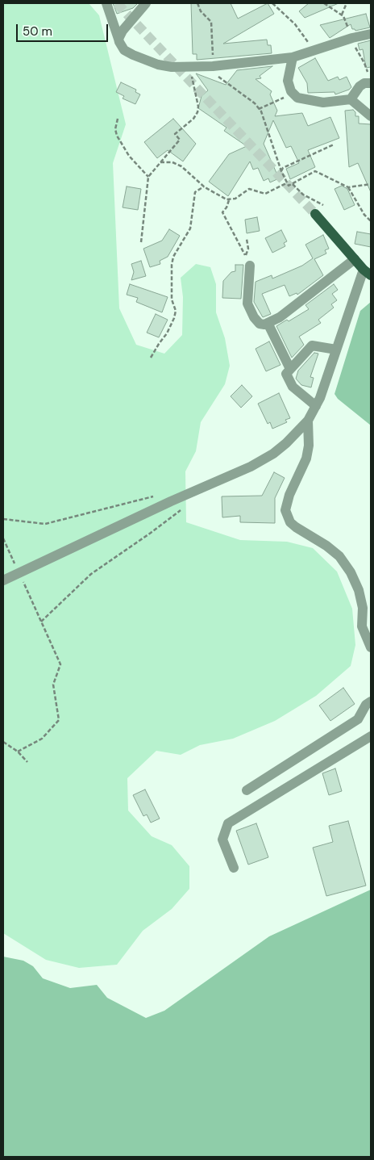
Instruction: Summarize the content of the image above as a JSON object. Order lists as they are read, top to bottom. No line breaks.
{"scale_bar":"50 m"}
